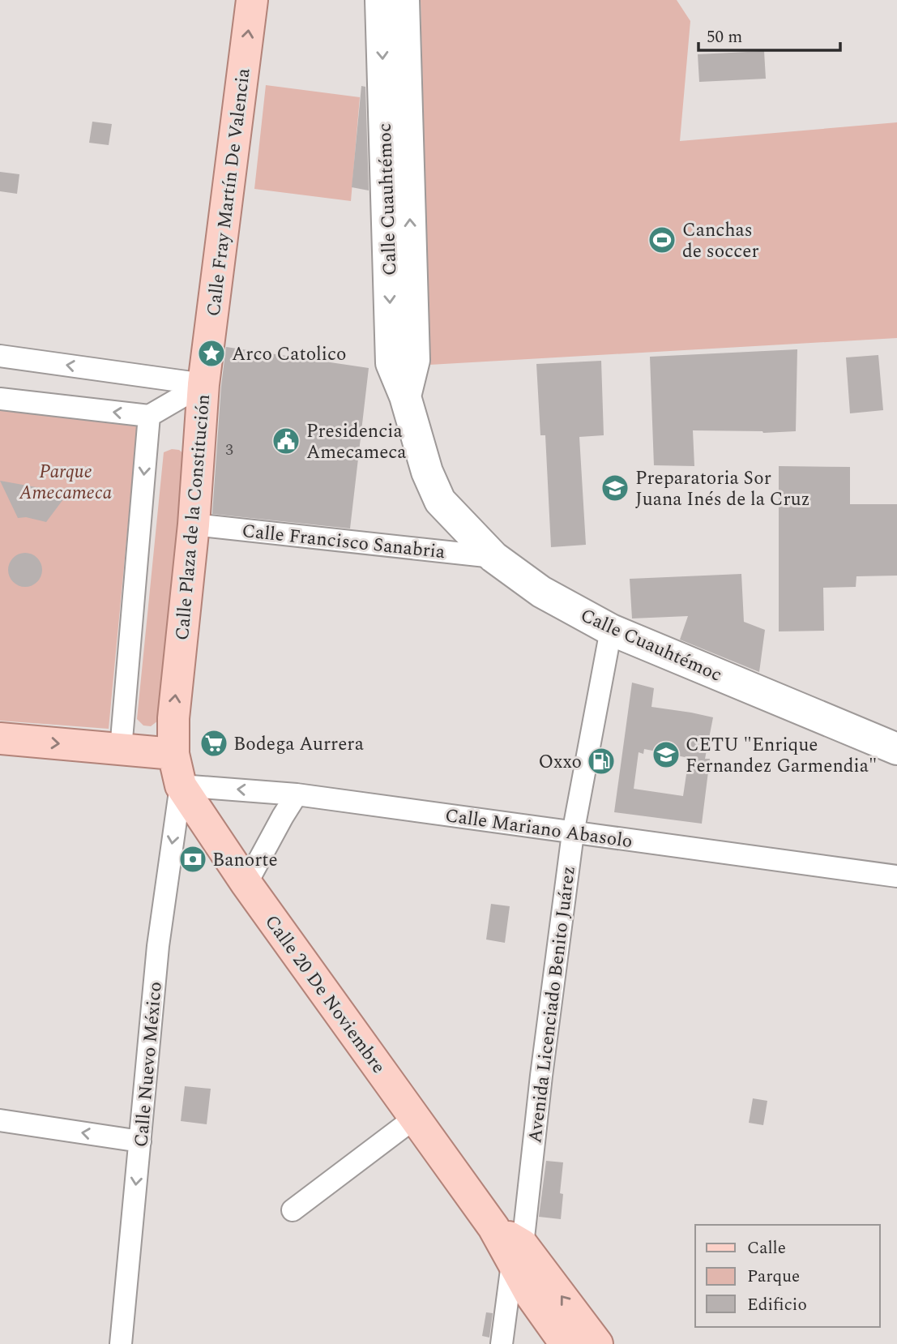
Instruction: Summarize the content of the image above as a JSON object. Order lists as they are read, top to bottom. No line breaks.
{"streets":{"main road":["Calle Fray Martín De Valencia","Calle Cuauhtémoc","Calle Plaza de la Constitución","Calle 20 De Noviembre"],"street":["Calle Francisco Sanabria","Calle Mariano Abasolo","Avenida Licenciado Benito Juárez","Calle Nuevo México"]},"crossings":[["Calle Fray Martín De Valencia","Calle Plaza de la Constitución"],["Calle Cuauhtémoc","Calle Francisco Sanabria"],["Calle Cuauhtémoc","Avenida Licenciado Benito Juárez"],["Calle Plaza de la Constitución","Calle Francisco Sanabria"],["Calle Plaza de la Constitución","Calle 20 De Noviembre"],["Calle Mariano Abasolo","Calle 20 De Noviembre"],["Calle Mariano Abasolo","Avenida Licenciado Benito Juárez"],["Calle Mariano Abasolo","Calle Nuevo México"],["Calle 20 De Noviembre","Avenida Licenciado Benito Juárez"],["Calle 20 De Noviembre","Calle Nuevo México"]],"one_way":["Calle Fray Martín De Valencia","Calle Nuevo México"],"parks":["Parque Amecameca"],"places":{"sports":["Canchas de soccer"],"place":["Arco Catolico"],"public building":["Presidencia Amecameca"],"school or university":["Preparatoria Sor Juana Inés de la Cruz","CETU \"Enrique Fernandez Garmendia\""],"supermarket":["Bodega Aurrera"],"fuel station":["Oxxo"],"bank":["Banorte"]},"house_numbers":["3"],"legend":["Calle","Parque","Edificio"],"scale_bar":"50 m"}
